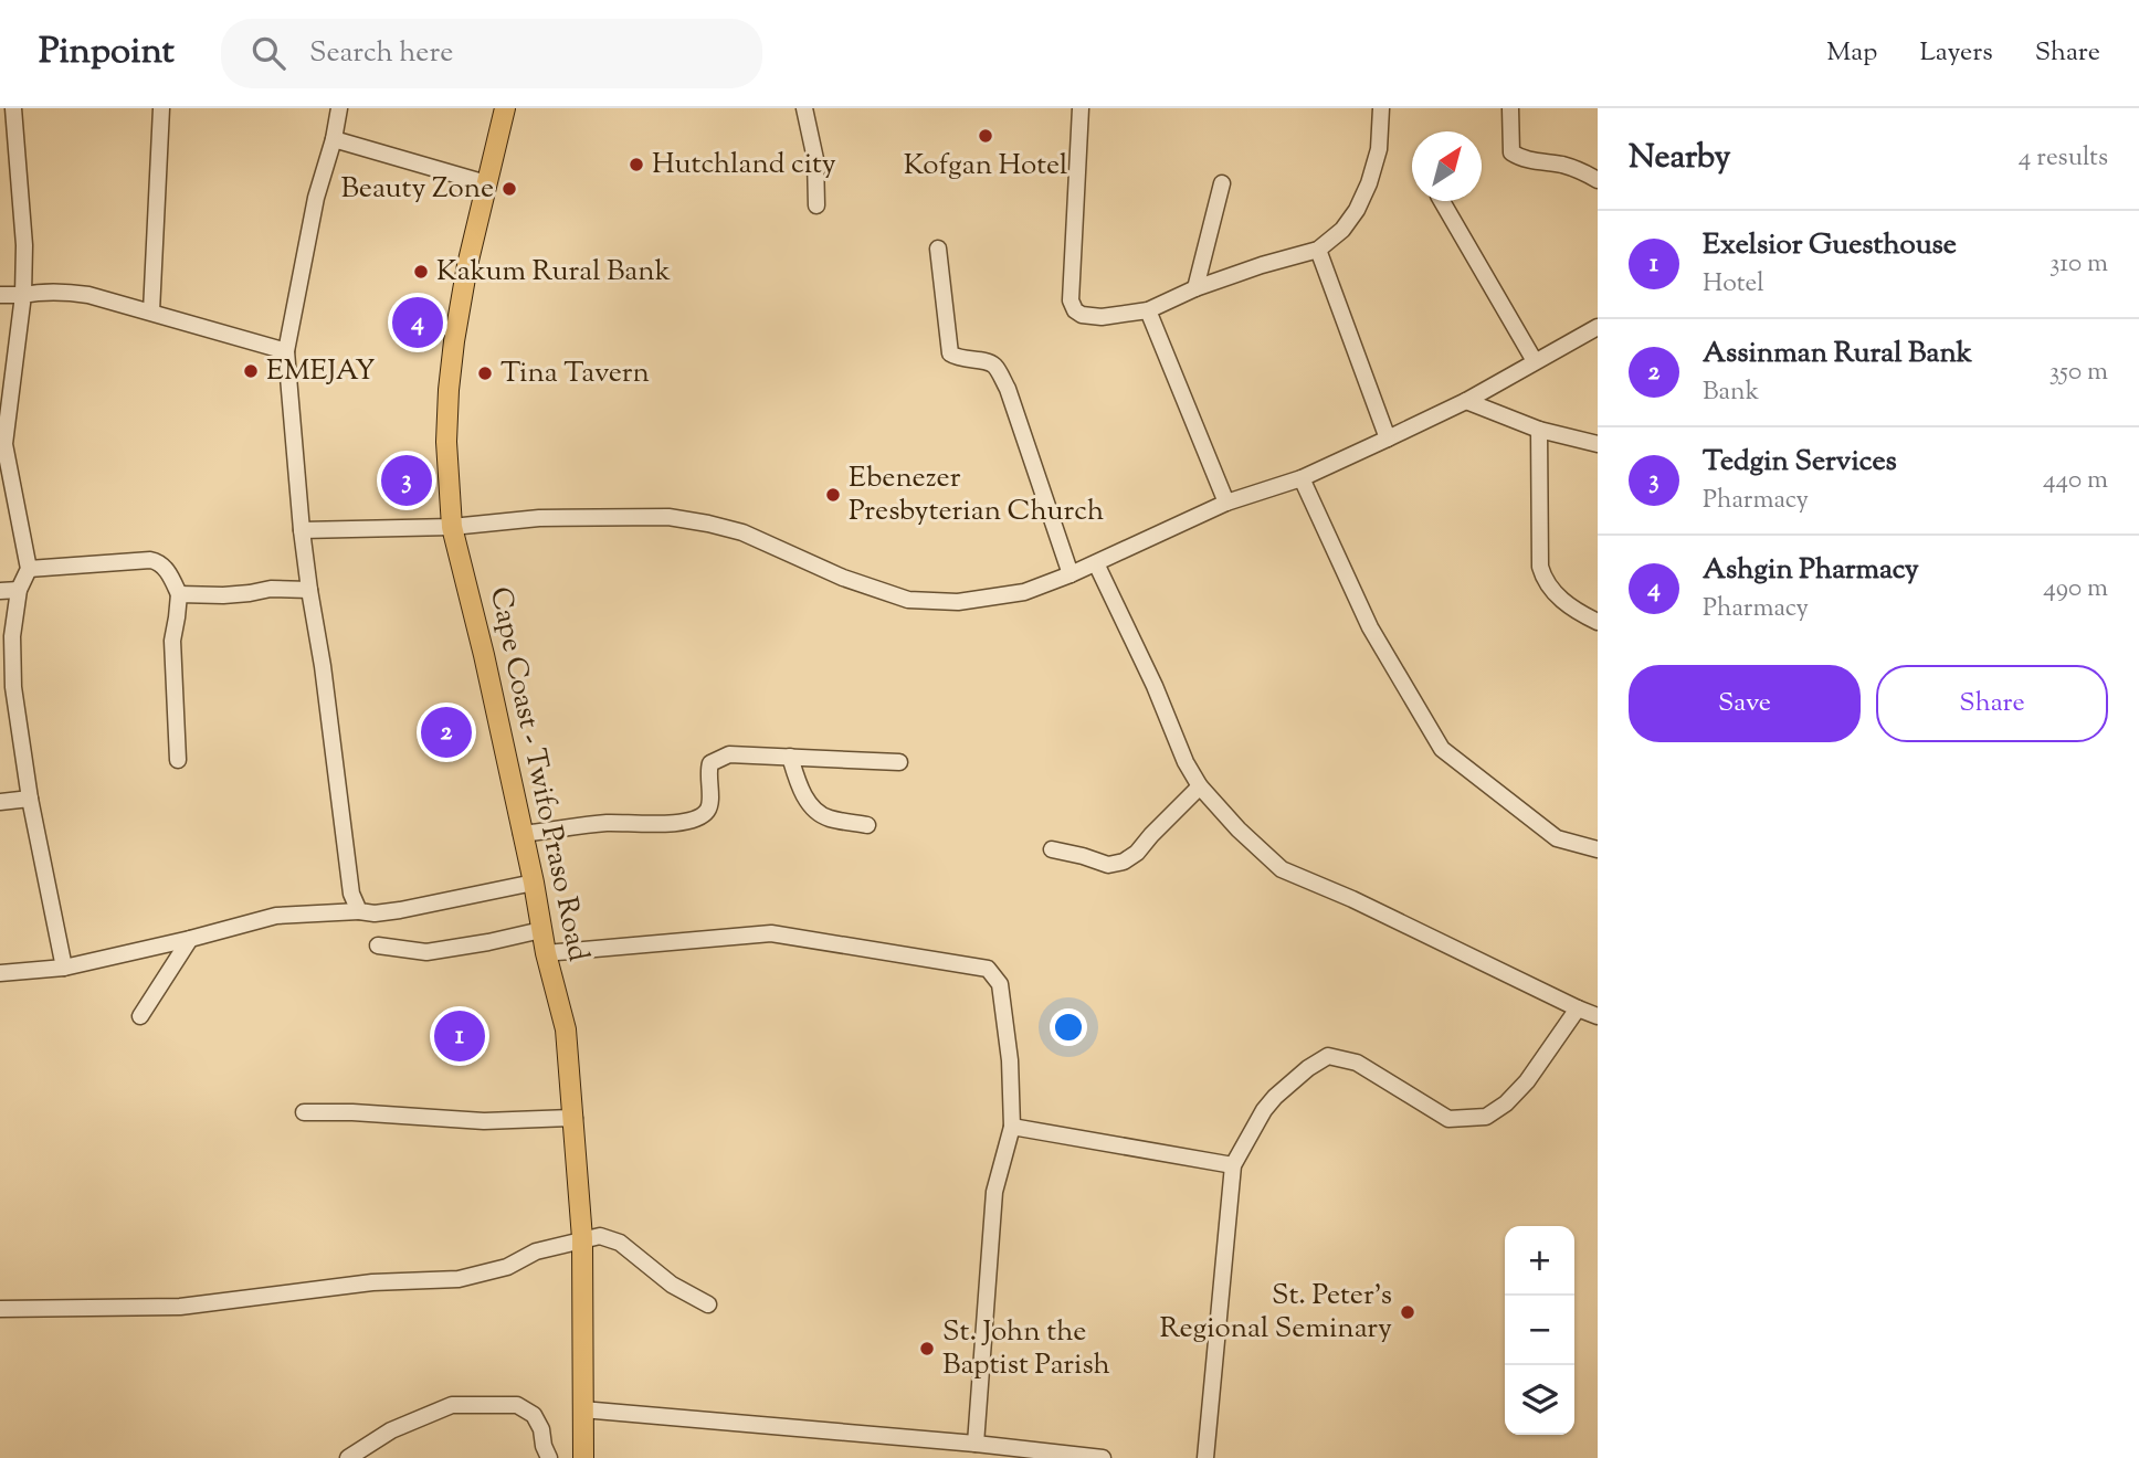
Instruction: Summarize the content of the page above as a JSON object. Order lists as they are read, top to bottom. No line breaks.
{"streets":{"main road":["Cape Coast - Twifo Praso Road"]},"places":["Kofgan Hotel","Hutchland city","Beauty Zone","Kakum Rural Bank","EMEJAY","Tina Tavern","Ebenezer Presbyterian Church","St. Peter’s Regional Seminary","St. John the Baptist Parish"],"north":"top right","page":{"header":"Pinpoint","search":"Search here","nav":["Map","Layers","Share"],"heading":["Nearby","4 results"],"list":[{"mark":"1","name":"Exelsior Guesthouse","note":"Hotel","value":"310 m"},{"mark":"2","name":"Assinman Rural Bank","note":"Bank","value":"350 m"},{"mark":"3","name":"Tedgin Services","note":"Pharmacy","value":"440 m"},{"mark":"4","name":"Ashgin Pharmacy","note":"Pharmacy","value":"490 m"}],"pins":["4","3","2","1"],"buttons":["Save","Share"],"map_buttons":["+","−"]}}
